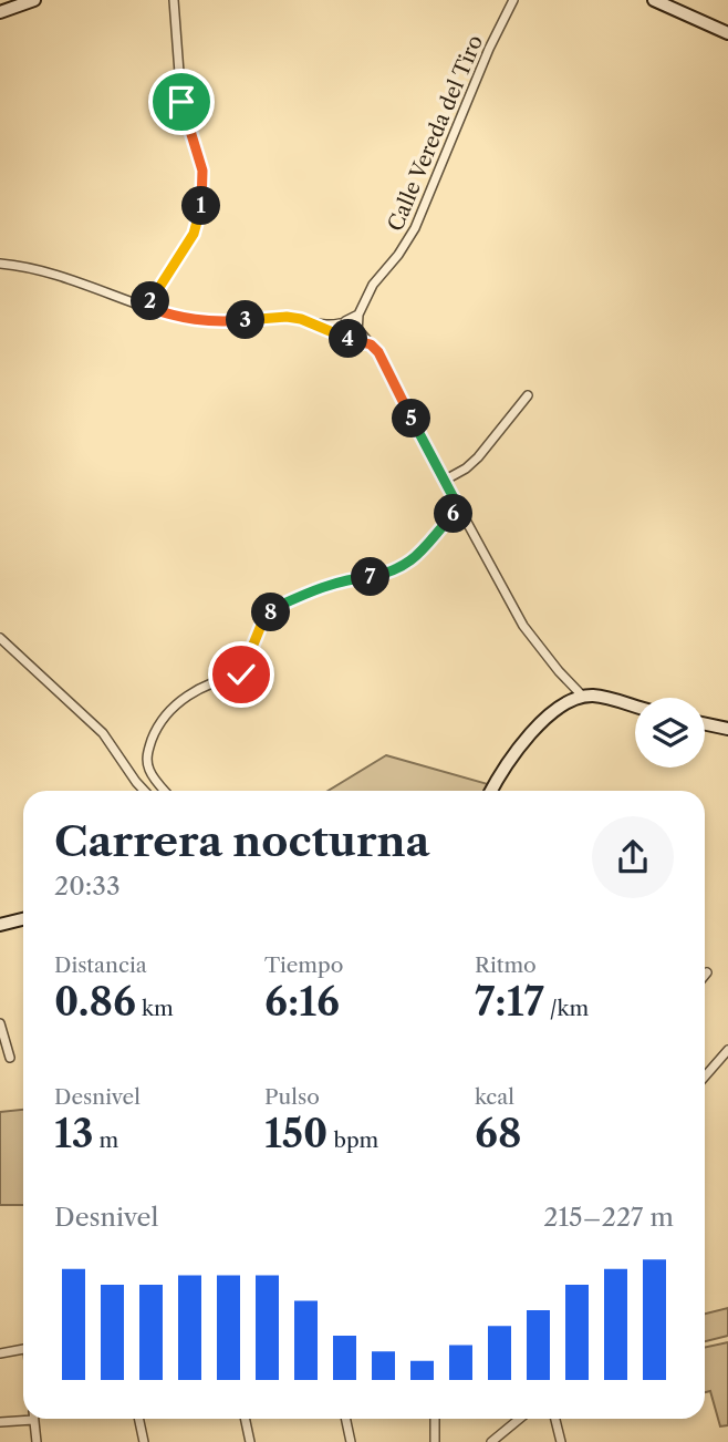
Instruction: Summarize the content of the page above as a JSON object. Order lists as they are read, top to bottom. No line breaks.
{"streets":{"street":["Calle Vereda del Tiro"]},"page":{"pins":["1","2","3","4","5","6","7","8"],"heading":["Carrera nocturna","20:33"],"stats":[["Distancia","0.86 km"],["Tiempo","6:16"],["Ritmo","7:17 /km"],["Desnivel","13 m"],["Pulso","150 bpm"],["kcal","68"]],"chart":["Desnivel","215–227 m"]}}
